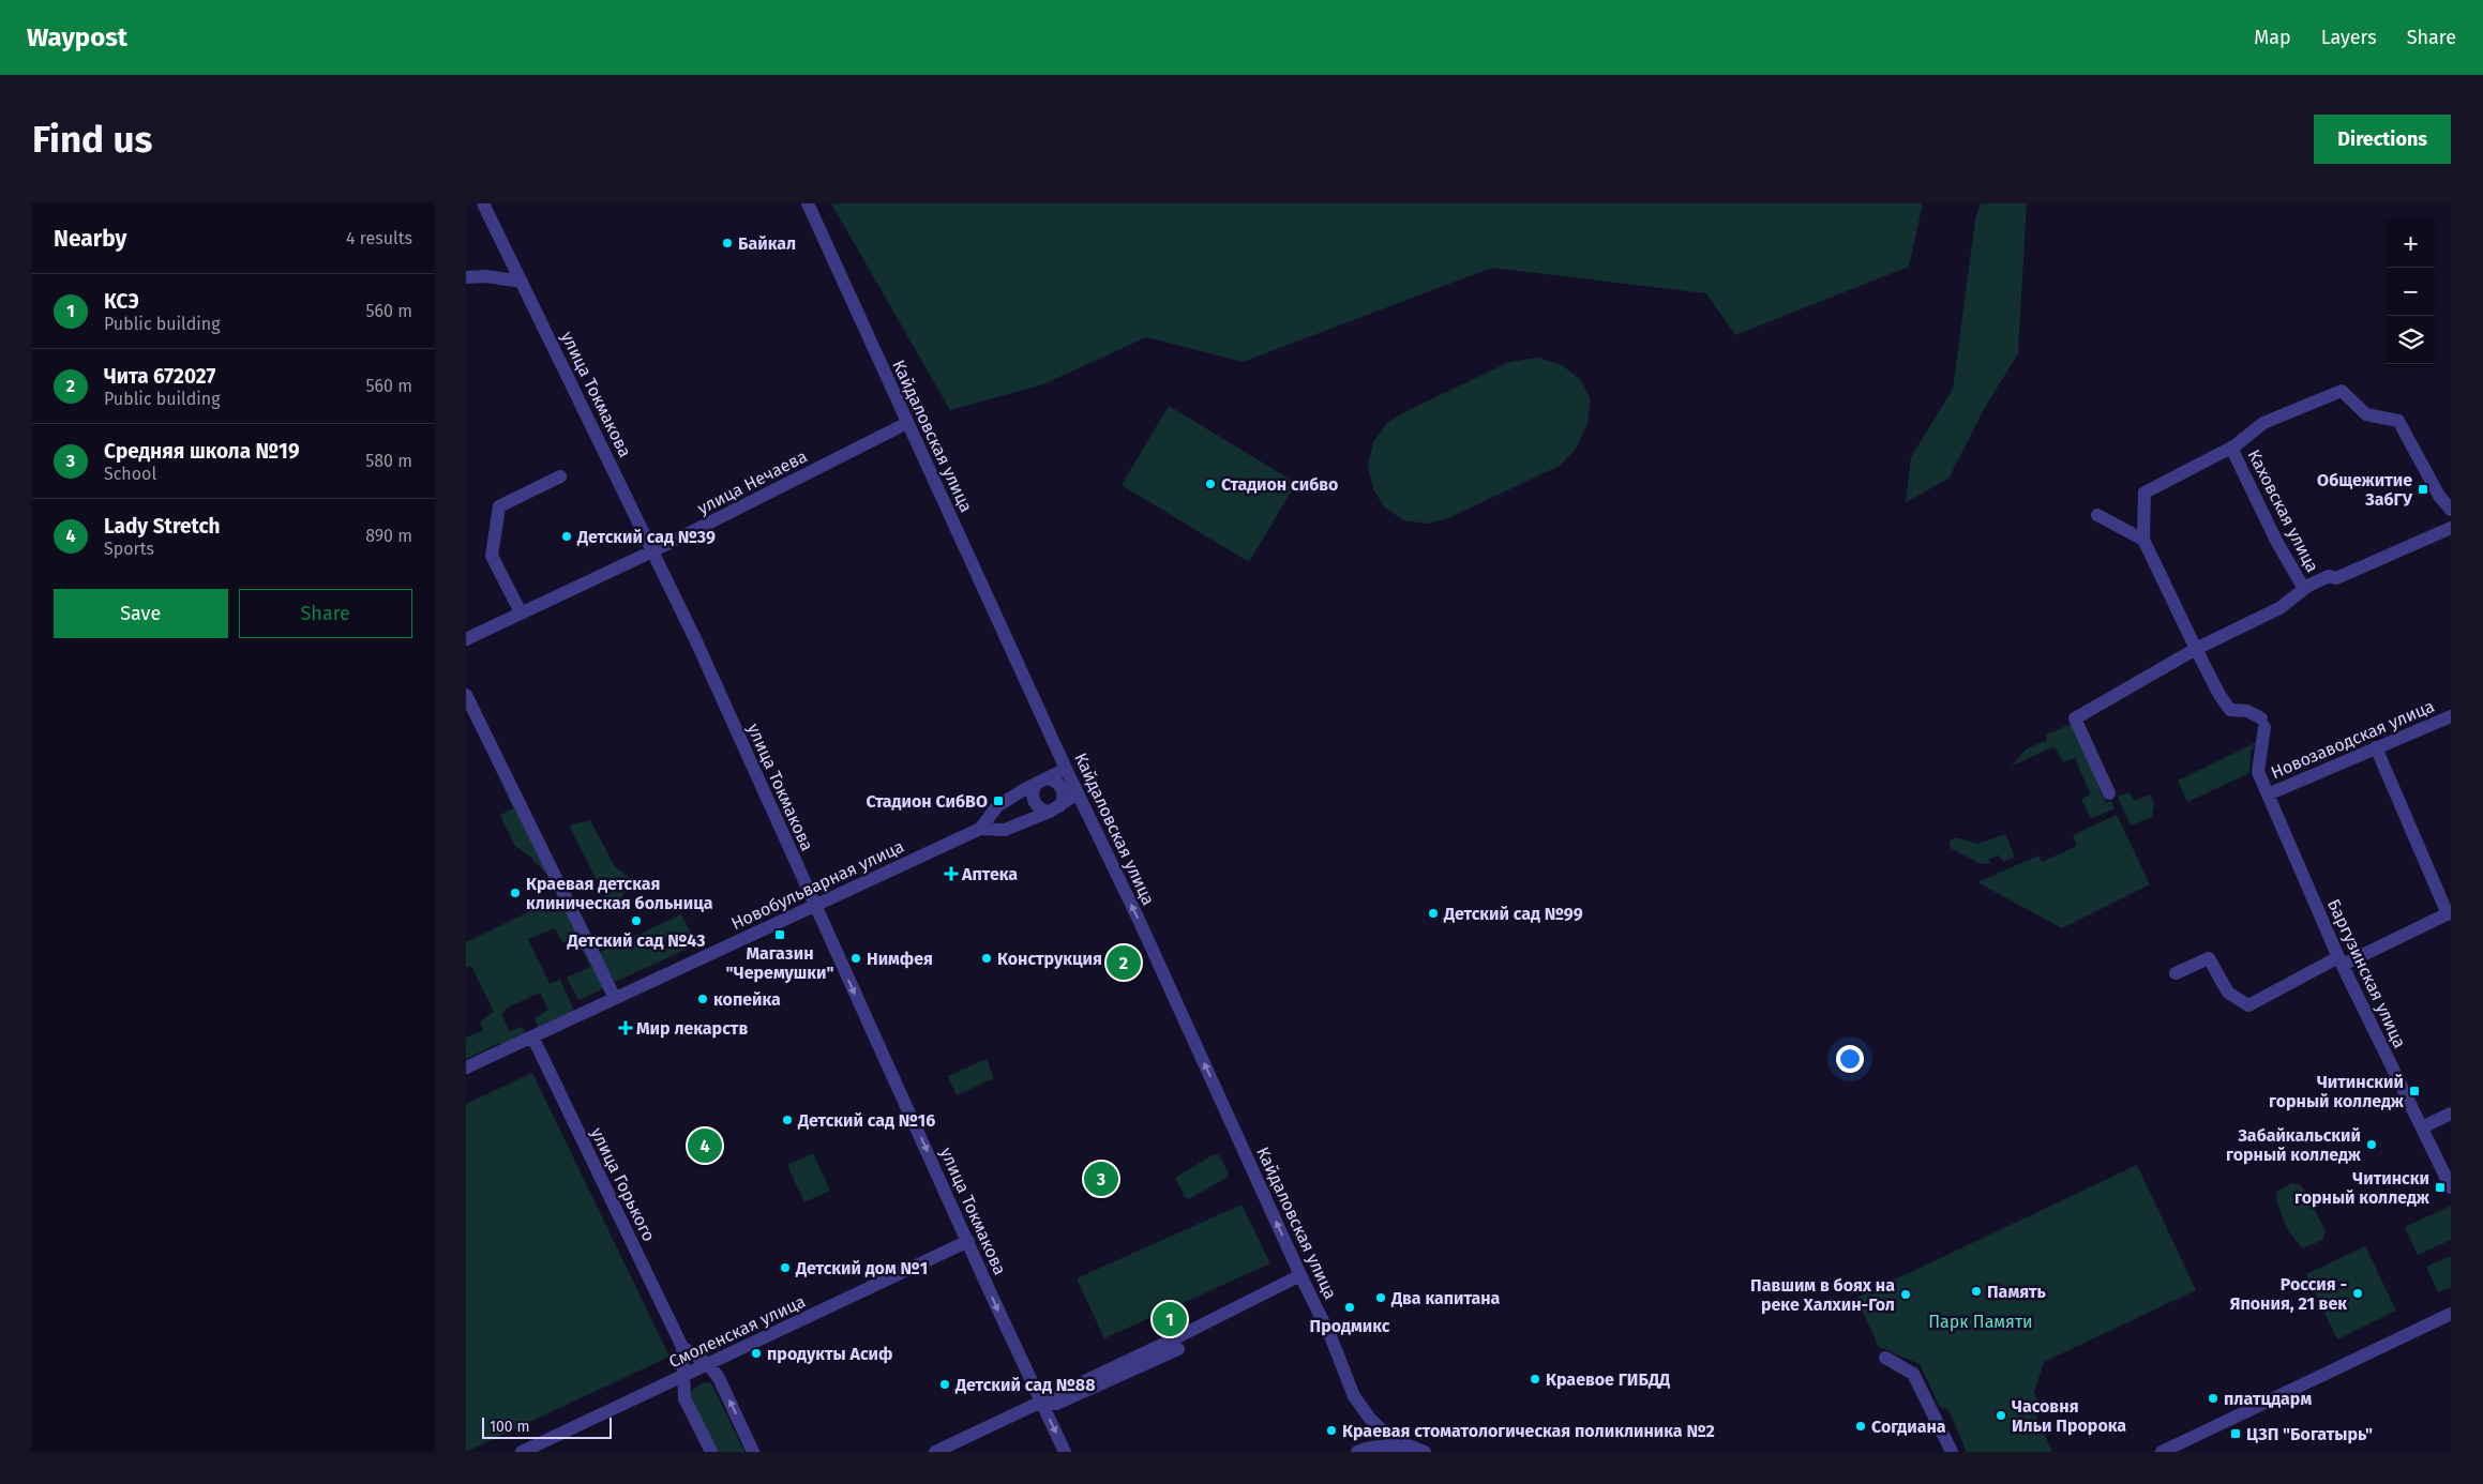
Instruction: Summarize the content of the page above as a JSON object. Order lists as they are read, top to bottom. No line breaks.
{"streets":{"street":["улица Токмакова","Кайдаловская улица","улица Нечаева","Каховская улица","Новозаводская улица","Новобульварная улица","Баргузинская улица","улица Горького","Смоленская улица"]},"crossings":[["улица Токмакова","улица Нечаева"],["улица Токмакова","Новобульварная улица"],["улица Токмакова","Смоленская улица"],["Кайдаловская улица","улица Нечаева"],["Новозаводская улица","Баргузинская улица"],["Новобульварная улица","улица Горького"],["улица Горького","Смоленская улица"]],"one_way":["улица Токмакова","Кайдаловская улица"],"parks":["Парк Памяти"],"places":{"other":["Байкал","Стадион сибво","Детский сад №39","Краевая детская клиническая больница","Детский сад №99","Детский сад №43","Нимфея","Конструкция","копейка","Детский сад №16","Забайкальский горный колледж","Детский дом №1","Память","Россия - Япония, 21 век","Павшим в боях на реке Халхин-Гол","Два капитана","Продмикс","продукты Асиф","Краевое ГИБДД","Детский сад №88","платцдарм","Часовня Ильи Пророка","Согдиана","Краевая стоматологическая поликлиника №2"],"transit":["Общежитие ЗабГУ","Стадион СибВО","Магазин \"Черемушки\"","Читинский горный колледж","Читински горный колледж","ЦЗП \"Богатырь\""],"health":["Аптека","Мир лекарств"]},"scale_bar":"100 m","page":{"header":"Waypost","nav":["Map","Layers","Share"],"buttons":["Directions",["Save","Share"]],"title":"Find us","heading":["Nearby","4 results"],"map_buttons":["+","−"],"list":[{"mark":"1","name":"КСЭ","note":"Public building","value":"560 m"},{"mark":"2","name":"Чита 672027","note":"Public building","value":"560 m"},{"mark":"3","name":"Средняя школа №19","note":"School","value":"580 m"},{"mark":"4","name":"Lady Stretch","note":"Sports","value":"890 m"}],"pins":["2","4","3","1"],"scale":"100 m"}}
